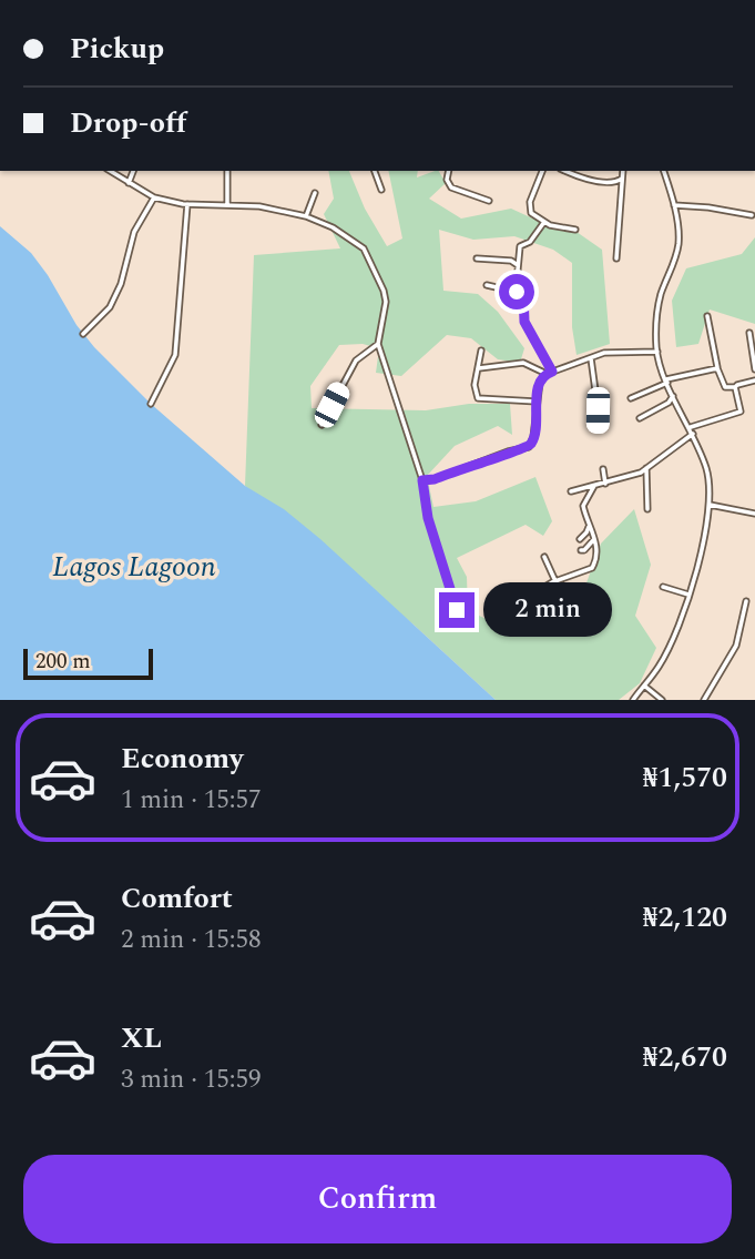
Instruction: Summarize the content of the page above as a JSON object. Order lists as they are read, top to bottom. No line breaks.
{"water":["Lagos Lagoon"],"scale_bar":"200 m","page":{"banner":["Pickup","Drop-off"],"bubble":"2 min","scale":"200 m","list":[{"name":"Economy","note":"1 min · 15:57","value":"₦1,570"},{"name":"Comfort","note":"2 min · 15:58","value":"₦2,120"},{"name":"XL","note":"3 min · 15:59","value":"₦2,670"}],"buttons":"Confirm"}}
